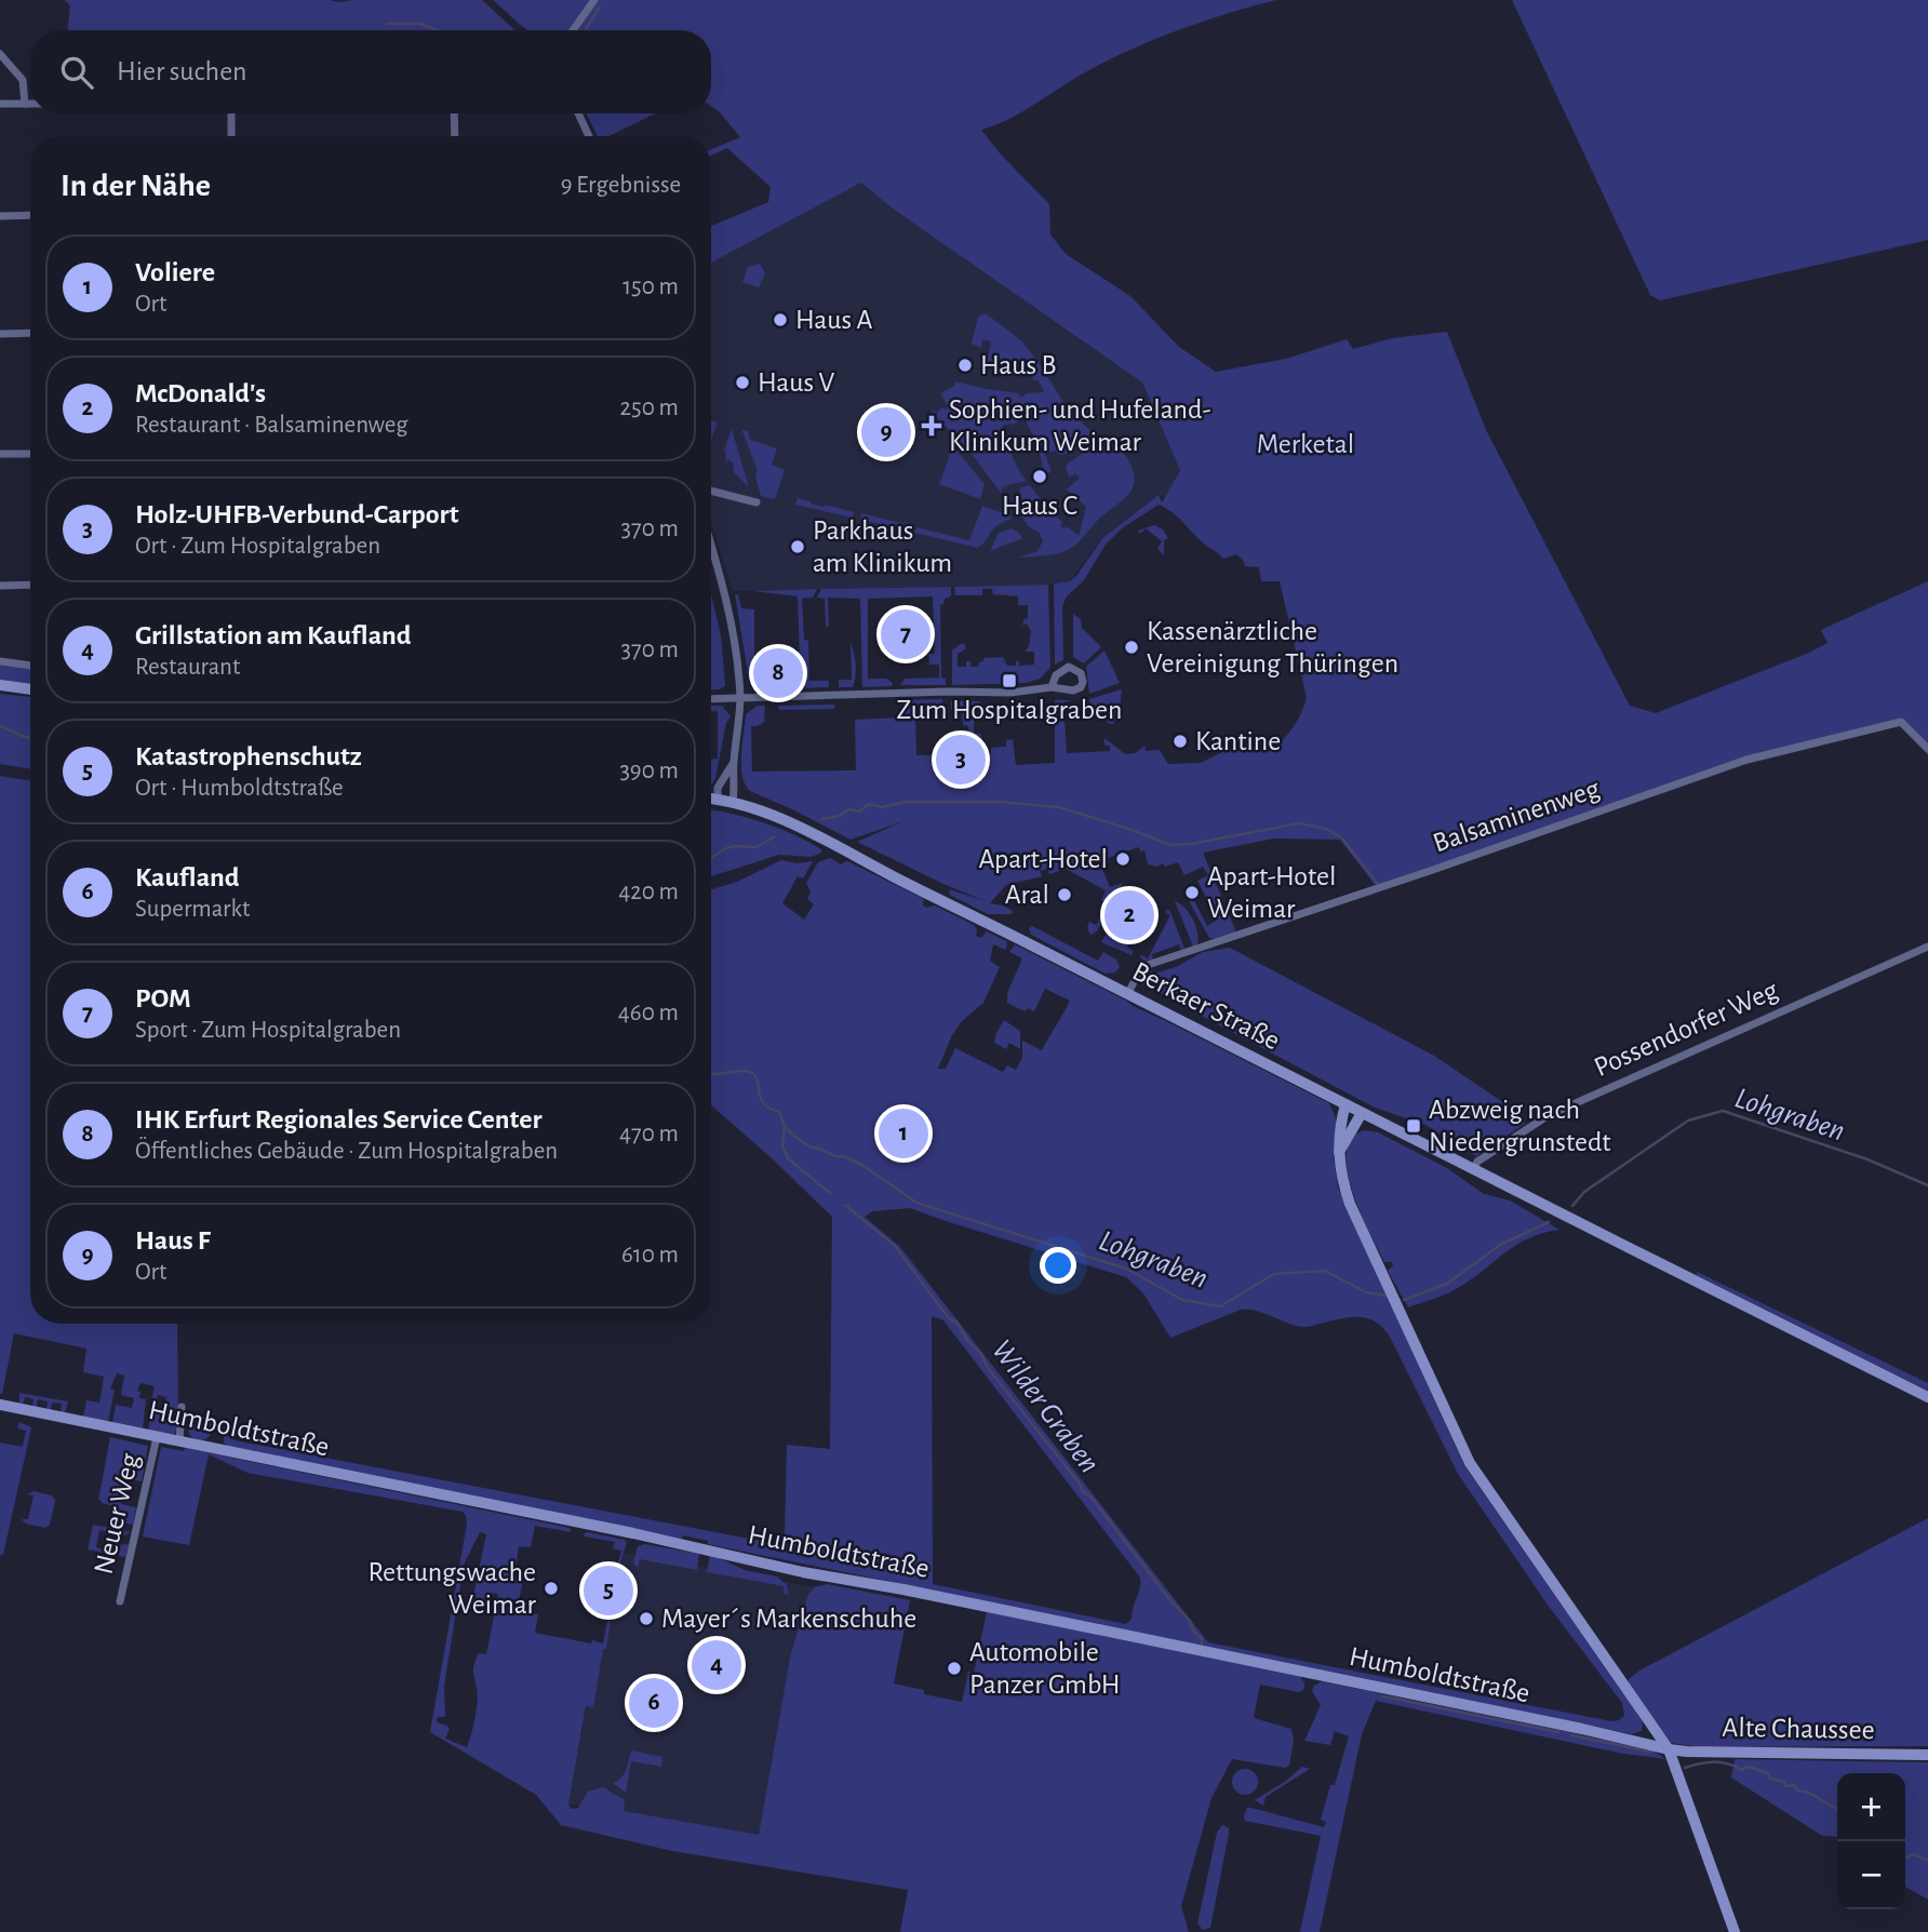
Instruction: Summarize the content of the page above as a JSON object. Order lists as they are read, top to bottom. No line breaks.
{"streets":{"street":["Balsaminenweg","Berkaer Straße","Possendorfer Weg","Humboldtstraße","Neuer Weg","Alte Chaussee"]},"crossings":[["Balsaminenweg","Berkaer Straße"],["Berkaer Straße","Possendorfer Weg"],["Humboldtstraße","Neuer Weg"],["Humboldtstraße","Alte Chaussee"]],"water":["Lohgraben","Wilder Graben"],"parks":["Merketal"],"places":{"other":["Haus A","Haus B","Haus V","Haus C","Parkhaus am Klinikum","Kassenärztliche Vereinigung Thüringen","Kantine","Apart-Hotel","Apart-Hotel Weimar","Aral","Rettungswache Weimar","Mayer´s Markenschuhe","Automobile Panzer GmbH"],"health":["Sophien- und Hufeland- Klinikum Weimar"],"transit":["Zum Hospitalgraben","Abzweig nach Niedergrunstedt"]},"page":{"search":"Hier suchen","heading":["In der Nähe","9 Ergebnisse"],"list":[{"mark":"1","name":"Voliere","note":"Ort","value":"150 m"},{"mark":"2","name":"McDonald's","note":"Restaurant · Balsaminenweg","value":"250 m"},{"mark":"3","name":"Holz-UHFB-Verbund-Carport","note":"Ort · Zum Hospitalgraben","value":"370 m"},{"mark":"4","name":"Grillstation am Kaufland","note":"Restaurant","value":"370 m"},{"mark":"5","name":"Katastrophenschutz","note":"Ort · Humboldtstraße","value":"390 m"},{"mark":"6","name":"Kaufland","note":"Supermarkt","value":"420 m"},{"mark":"7","name":"POM","note":"Sport · Zum Hospitalgraben","value":"460 m"},{"mark":"8","name":"IHK Erfurt Regionales Service Center","note":"Öffentliches Gebäude · Zum Hospitalgraben","value":"470 m"},{"mark":"9","name":"Haus F","note":"Ort","value":"610 m"}],"pins":["9","7","8","3","2","1","5","4","6"],"map_buttons":["+","−"]}}
